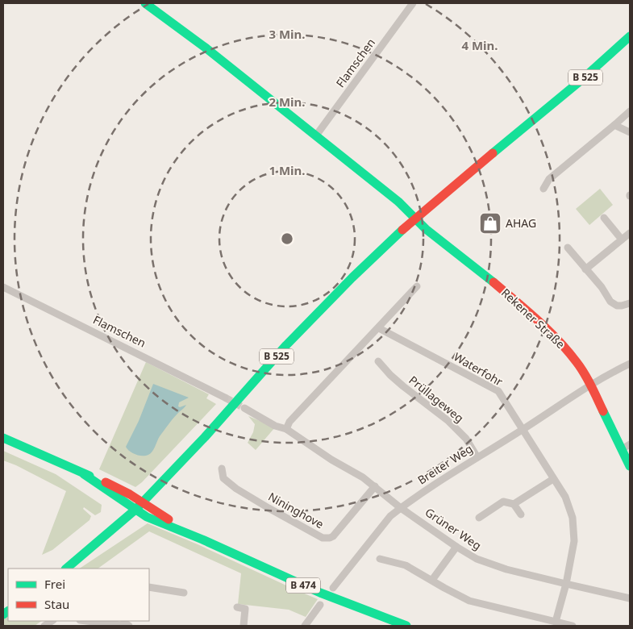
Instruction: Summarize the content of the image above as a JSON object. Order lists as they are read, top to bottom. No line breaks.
{"streets":{"main road":["B 525","Rekener Straße","B 474"],"street":["Flamschen","Waterfohr","Prüllageweg","Breiter Weg","Nininghove","Grüner Weg"]},"crossings":[["Flamschen","Rekener Straße"],["B 525","Rekener Straße"],["B 525","B 474"],["Rekener Straße","Breiter Weg"],["Waterfohr","Breiter Weg"],["Waterfohr","Grüner Weg"],["Prüllageweg","Breiter Weg"],["Breiter Weg","Grüner Weg"],["Nininghove","Grüner Weg"]],"places":{"shop":["AHAG"]},"legend":["Frei","Stau"],"rings":["3 Min.","4 Min.","2 Min.","1 Min."]}
